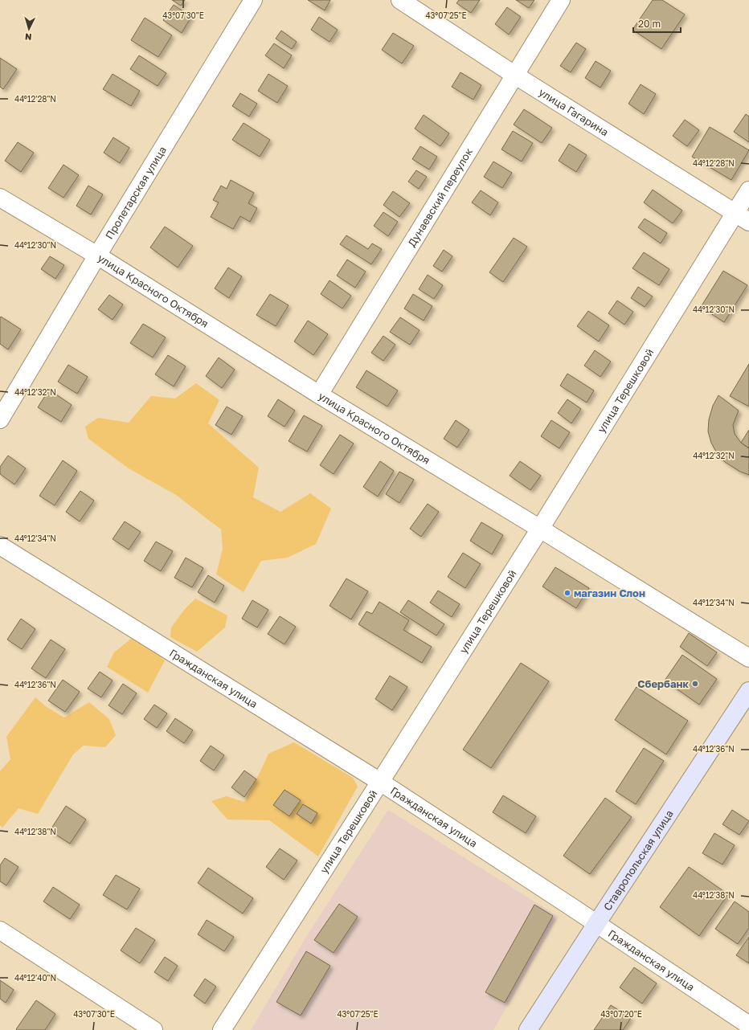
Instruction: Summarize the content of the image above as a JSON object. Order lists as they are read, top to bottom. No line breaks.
{"streets":{"street":["улица Гагарина","Пролетарская улица","Дунаевский переулок","улица Красного Октября","улица Терешковой","Гражданская улица","Ставропольская улица"]},"crossings":[["улица Гагарина","Дунаевский переулок"],["улица Гагарина","улица Терешковой"],["Пролетарская улица","улица Красного Октября"],["Дунаевский переулок","улица Красного Октября"],["улица Красного Октября","улица Терешковой"],["улица Терешковой","Гражданская улица"],["Гражданская улица","Ставропольская улица"]],"places":["магазин Слон","Сбербанк"],"scale_bar":"20 m","north":"bottom","coordinates":["43°07'30\"E","43°07'25\"E","44°12'28\"N","44°12'30\"N","44°12'32\"N","44°12'34\"N","44°12'36\"N","44°12'38\"N","44°12'40\"N","43°07'20\"E"]}
